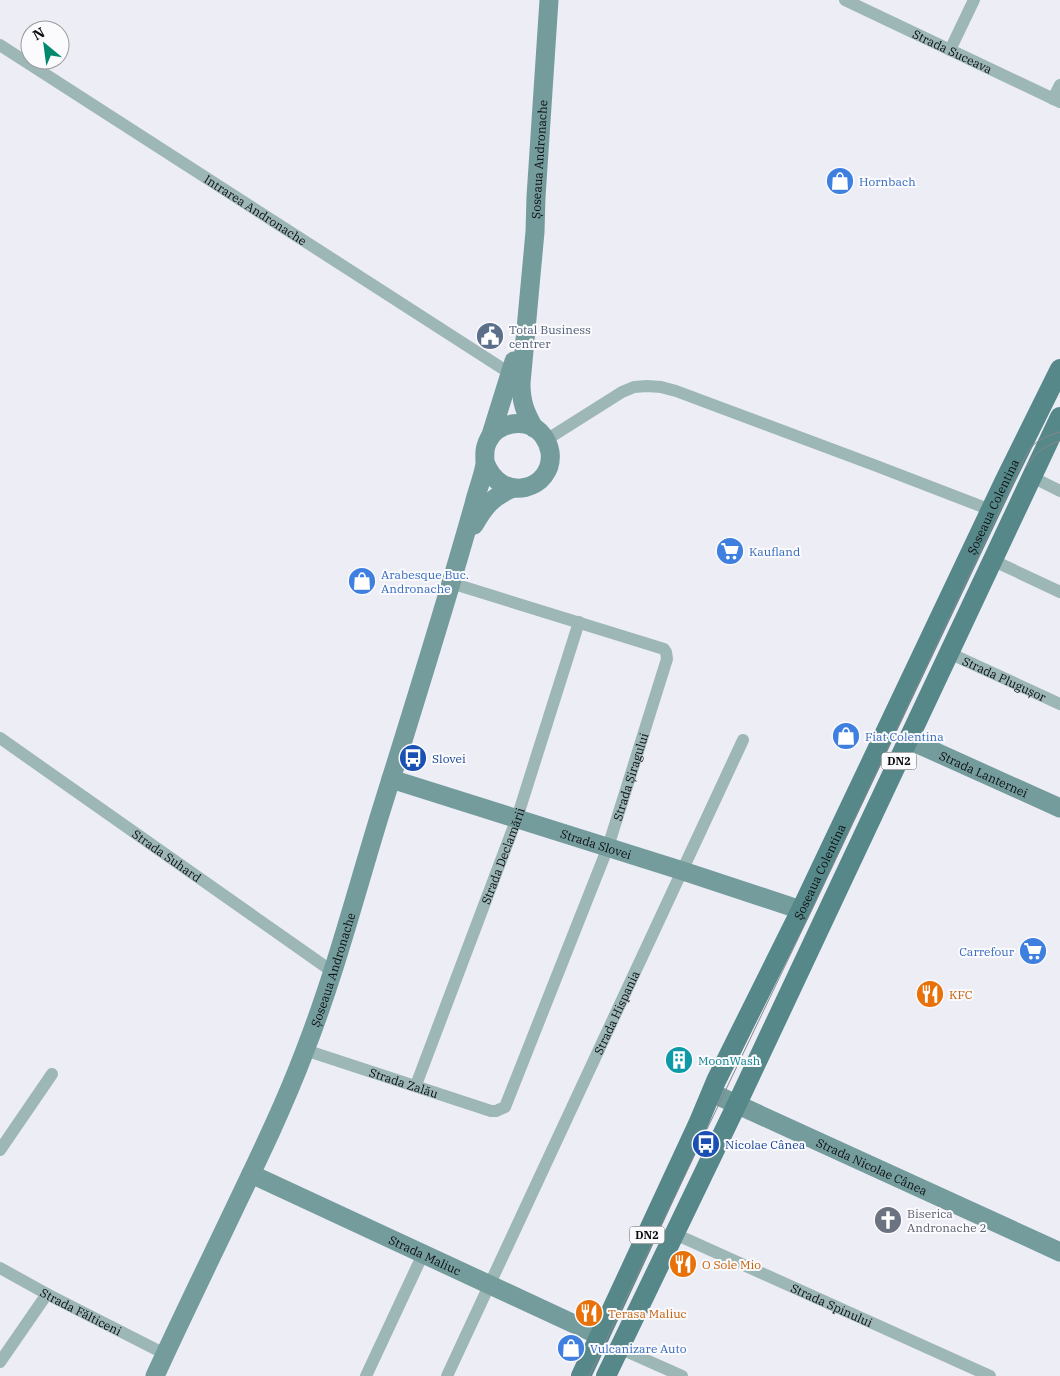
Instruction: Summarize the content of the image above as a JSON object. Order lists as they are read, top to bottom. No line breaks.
{"streets":{"main road":["Șoseaua Andronache","Șoseaua Colentina","DN2","Strada Lanternei","Strada Slovei","Strada Nicolae Cânea","Strada Maliuc"],"street":["Strada Suceava","Intrarea Andronache","Strada Plugușor","Strada Șiragului","Strada Suhard","Strada Declamării","Strada Hispania","Strada Zalău","Strada Spinului","Strada Fălticeni"]},"crossings":[["Șoseaua Andronache","Intrarea Andronache"],["Șoseaua Andronache","Strada Șiragului"],["Șoseaua Andronache","Strada Slovei"],["Șoseaua Andronache","Strada Suhard"],["Șoseaua Andronache","Strada Zalău"],["Șoseaua Andronache","Strada Maliuc"],["Șoseaua Andronache","Strada Fălticeni"],["Șoseaua Colentina","Strada Plugușor"],["Șoseaua Colentina","Strada Lanternei"],["Șoseaua Colentina","Strada Slovei"],["Șoseaua Colentina","Strada Nicolae Cânea"],["Șoseaua Colentina","Strada Maliuc"],["Șoseaua Colentina","Strada Spinului"],["Strada Șiragului","Strada Slovei"],["Strada Șiragului","Strada Declamării"],["Strada Șiragului","Strada Zalău"],["Strada Slovei","Strada Declamării"],["Strada Slovei","Strada Hispania"],["Strada Declamării","Strada Zalău"],["Strada Hispania","Strada Maliuc"]],"places":{"shop":["Hornbach","Arabesque Buc. Andronache","Fiat Colentina","Vulcanizare Auto"],"public building":["Total Business centrer"],"supermarket":["Kaufland","Carrefour"],"bus stop":["Slovei","Nicolae Cânea"],"restaurant":["KFC","O Sole Mio","Terasa Maliuc"],"building":["MoonWash"],"church":["Biserica Andronache 2"]},"north":"top left"}
